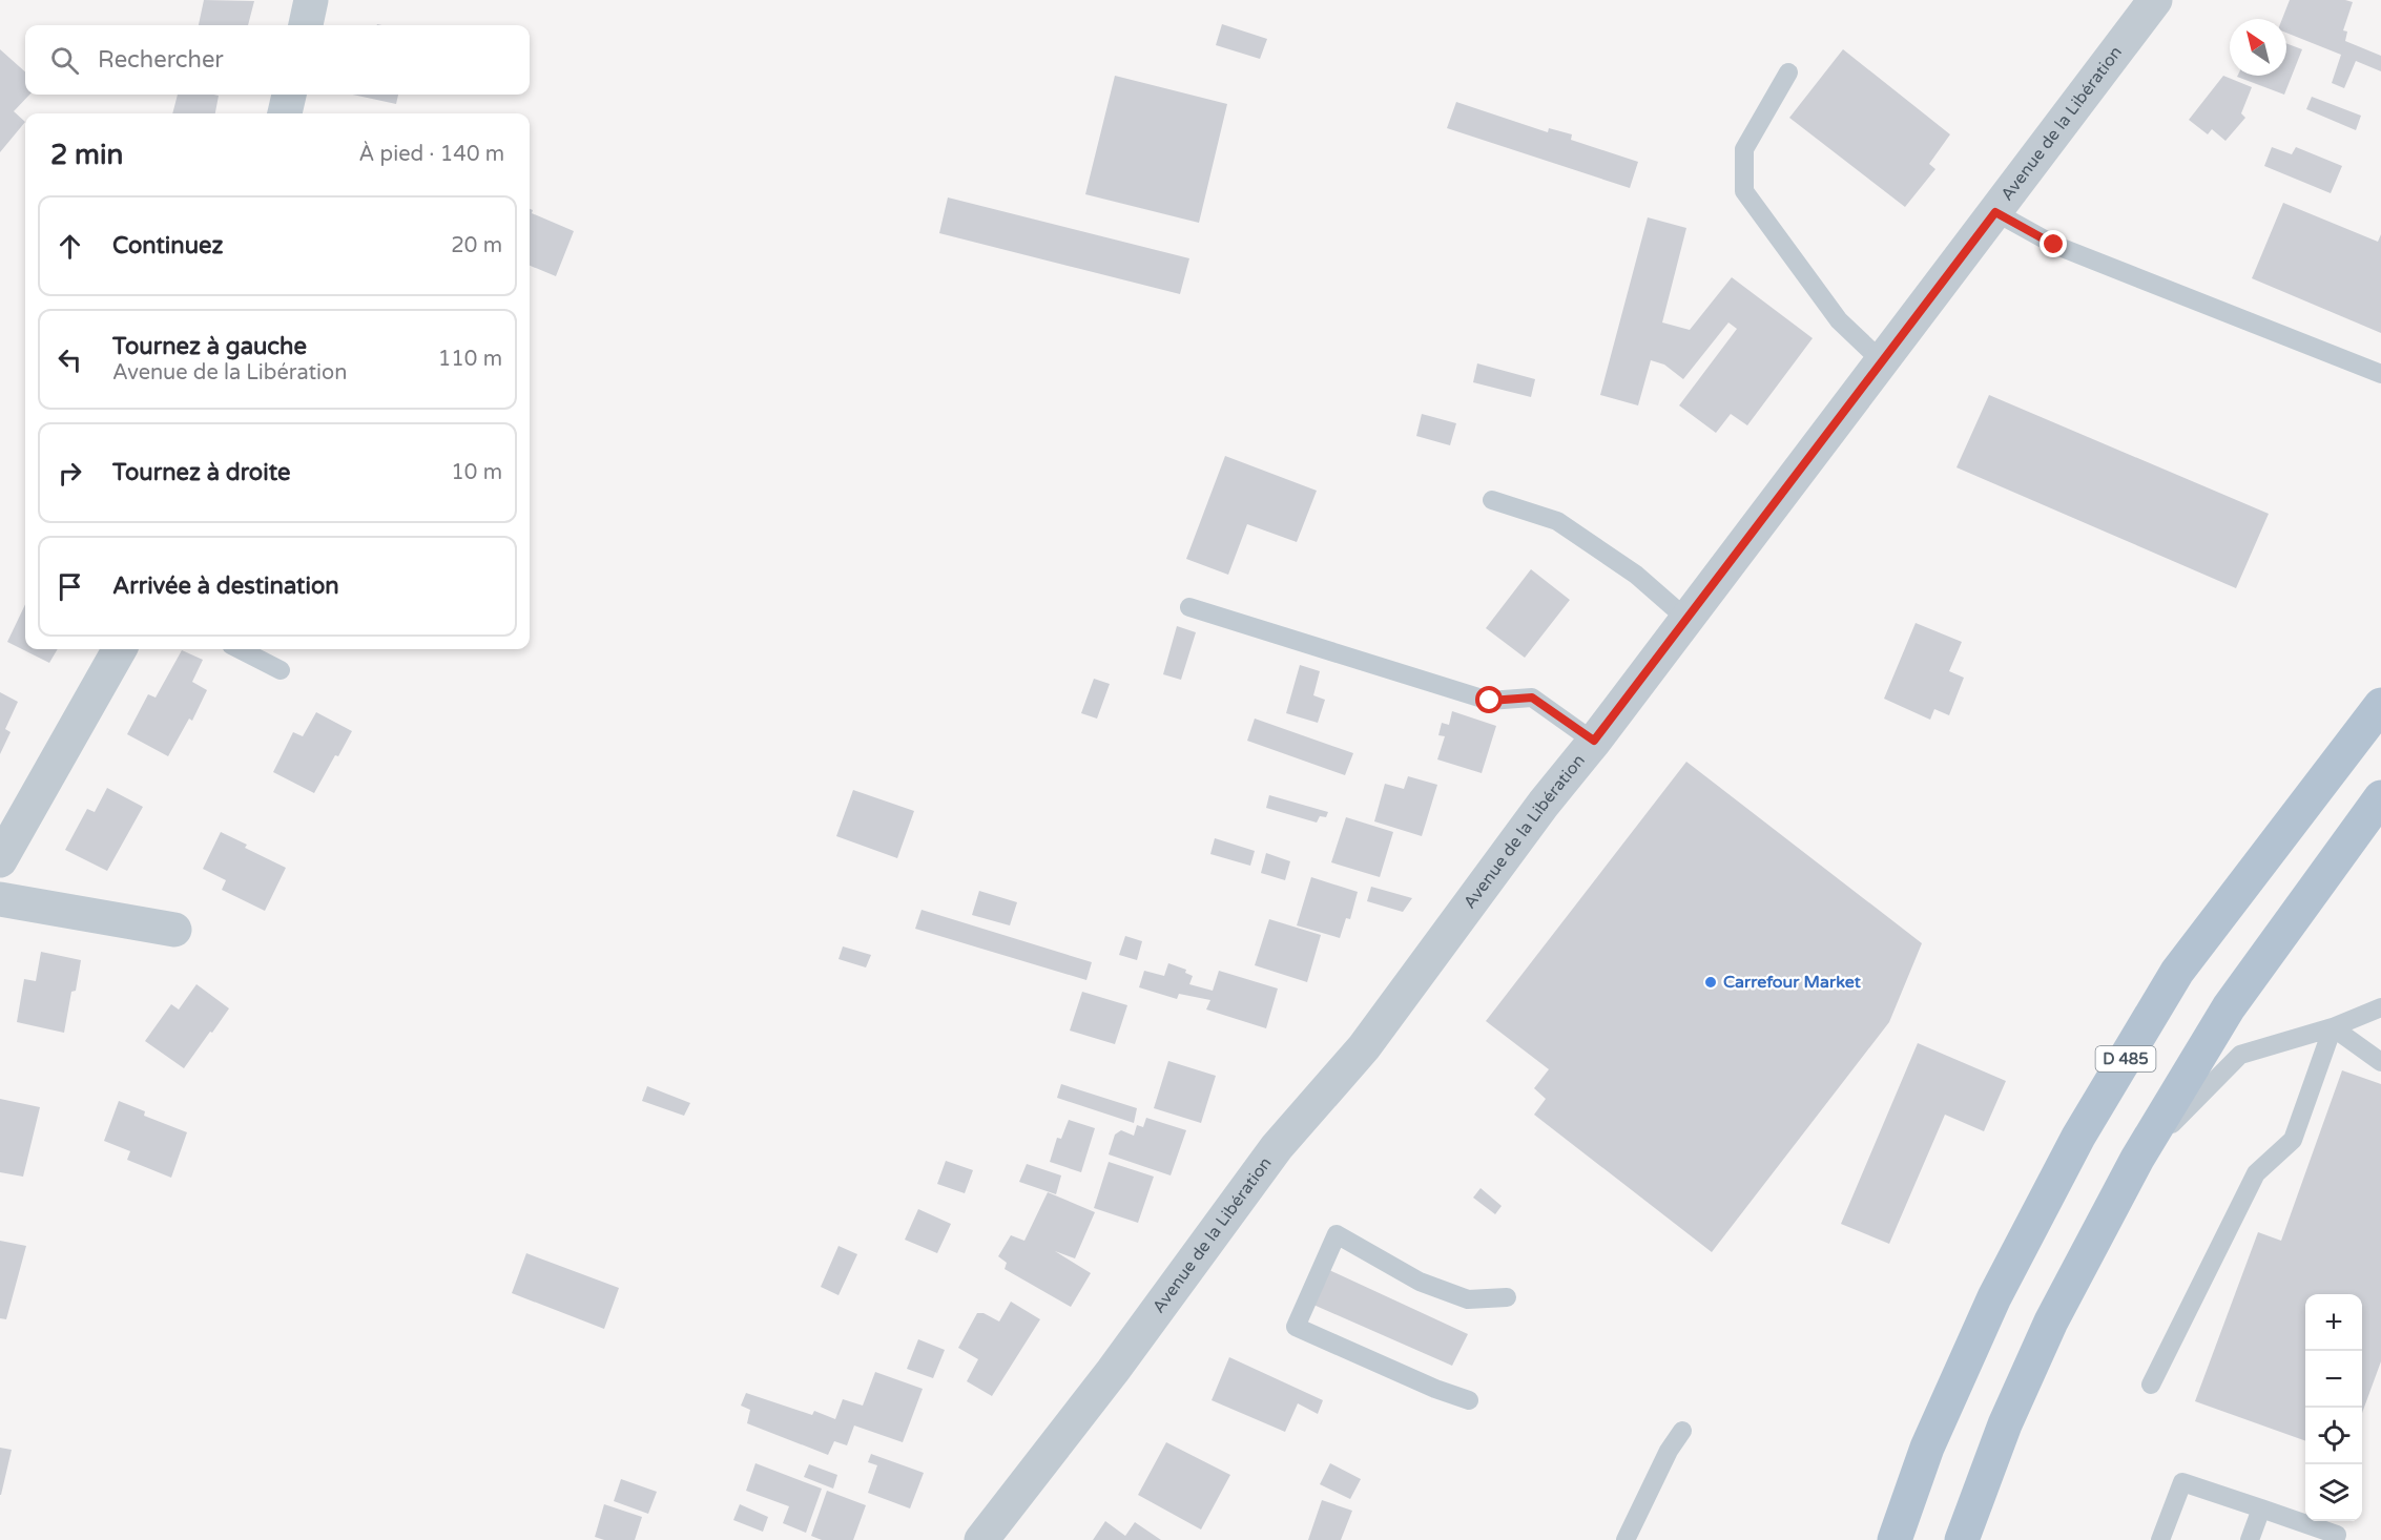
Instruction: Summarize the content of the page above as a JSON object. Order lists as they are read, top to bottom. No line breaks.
{"streets":{"main road":["D 485"],"street":["Avenue de la Libération"]},"places":["Carrefour Market"],"north":"top left","page":{"search":"Rechercher","heading":["2 min","À pied · 140 m"],"list":[["Continuez","20 m"],["Tournez à gauche","Avenue de la Libération","110 m"],["Tournez à droite","10 m"],"Arrivée à destination"],"map_buttons":["+","−"]}}
